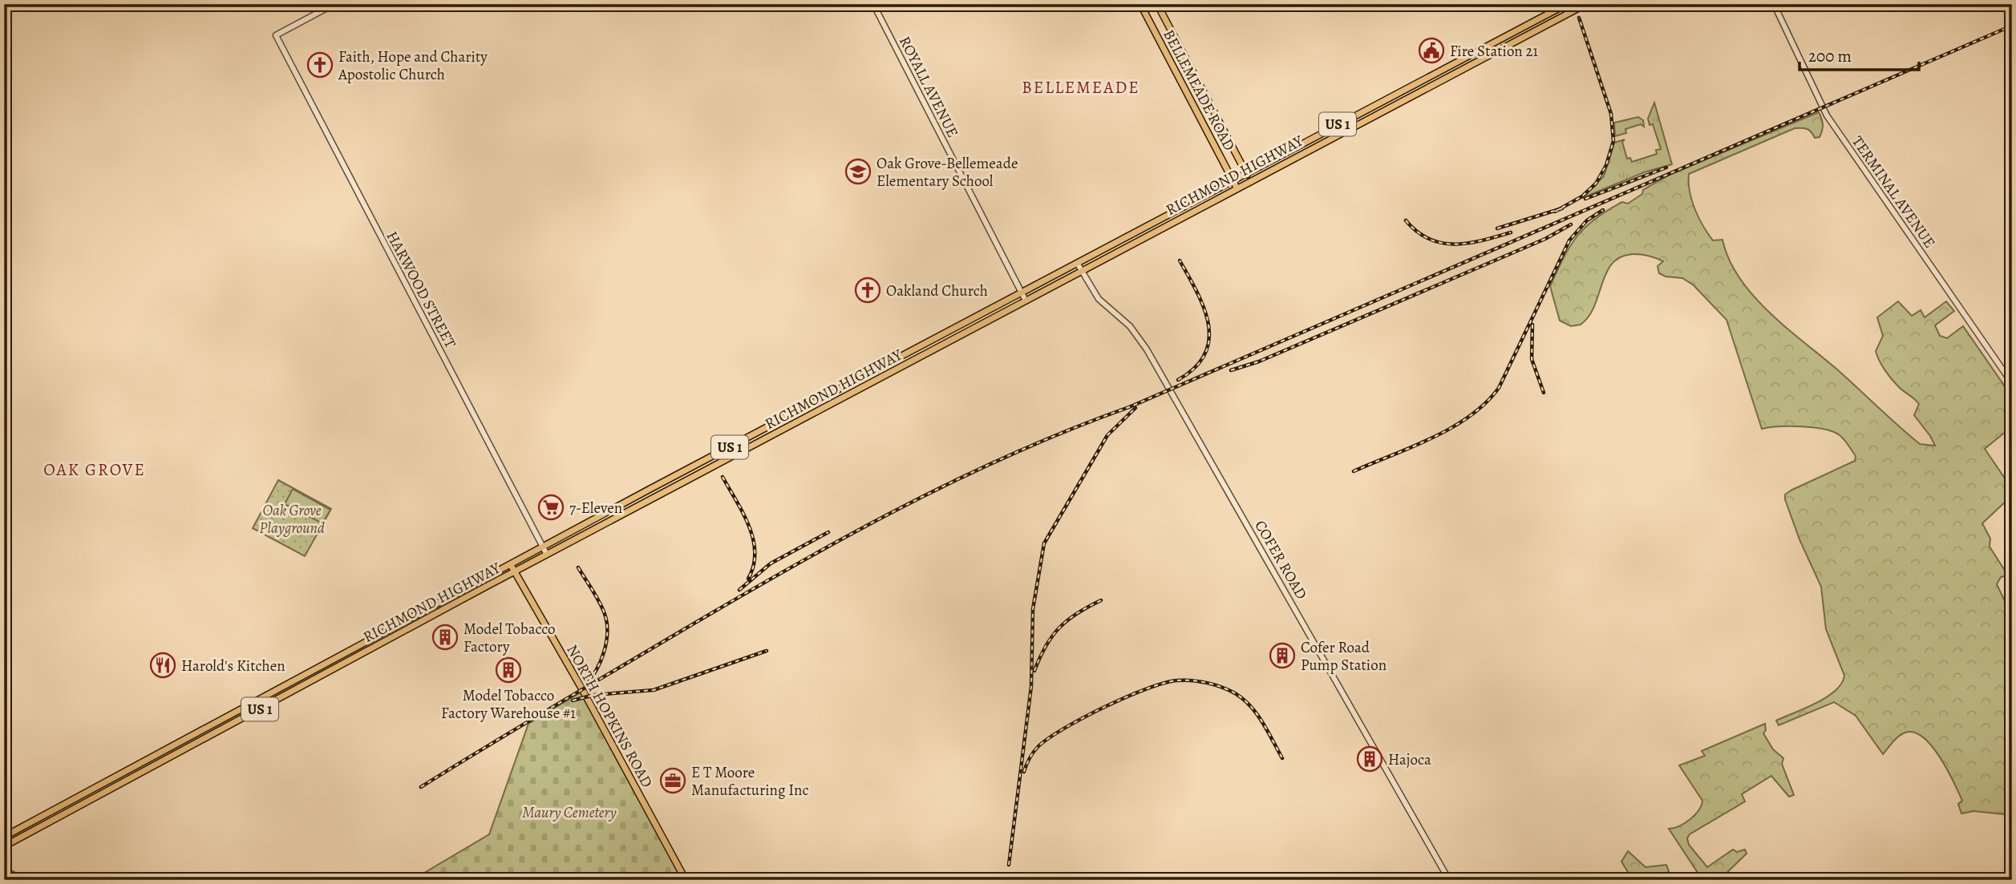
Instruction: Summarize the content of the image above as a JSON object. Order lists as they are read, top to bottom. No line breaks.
{"streets":{"main road":["BELLEMEADE ROAD","US 1","RICHMOND HIGHWAY","NORTH HOPKINS ROAD"],"street":["ROYALL AVENUE","TERMINAL AVENUE","HARWOOD STREET","COFER ROAD"]},"crossings":[["ROYALL AVENUE","RICHMOND HIGHWAY"],["BELLEMEADE ROAD","RICHMOND HIGHWAY"],["RICHMOND HIGHWAY","HARWOOD STREET"],["RICHMOND HIGHWAY","COFER ROAD"],["RICHMOND HIGHWAY","NORTH HOPKINS ROAD"]],"districts":["BELLEMEADE","OAK GROVE"],"parks":["Oak Grove Playground","Maury Cemetery"],"places":{"public building":["Fire Station 21"],"church":["Faith, Hope and Charity Apostolic Church","Oakland Church"],"school or university":["Oak Grove-Bellemeade Elementary School"],"supermarket":["7-Eleven"],"building":["Model Tobacco Factory","Cofer Road Pump Station","Model Tobacco Factory Warehouse #1","Hajoca"],"restaurant":["Harold's Kitchen"],"office":["E T Moore Manufacturing Inc"]},"scale_bar":"200 m"}
